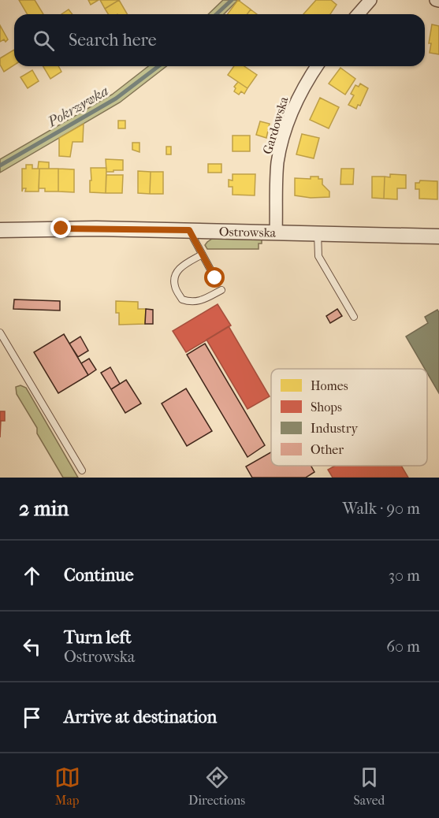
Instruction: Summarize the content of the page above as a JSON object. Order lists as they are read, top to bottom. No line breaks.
{"streets":{"street":["Gardowska","Ostrowska"]},"crossings":[["Gardowska","Ostrowska"]],"water":["Pokrzywka"],"legend":["Homes","Shops","Industry","Other"],"page":{"search":"Search here","heading":["2 min","Walk · 90 m"],"list":[["Continue","30 m"],["Turn left","Ostrowska","60 m"],"Arrive at destination"],"nav":["Map","Directions","Saved"]}}
